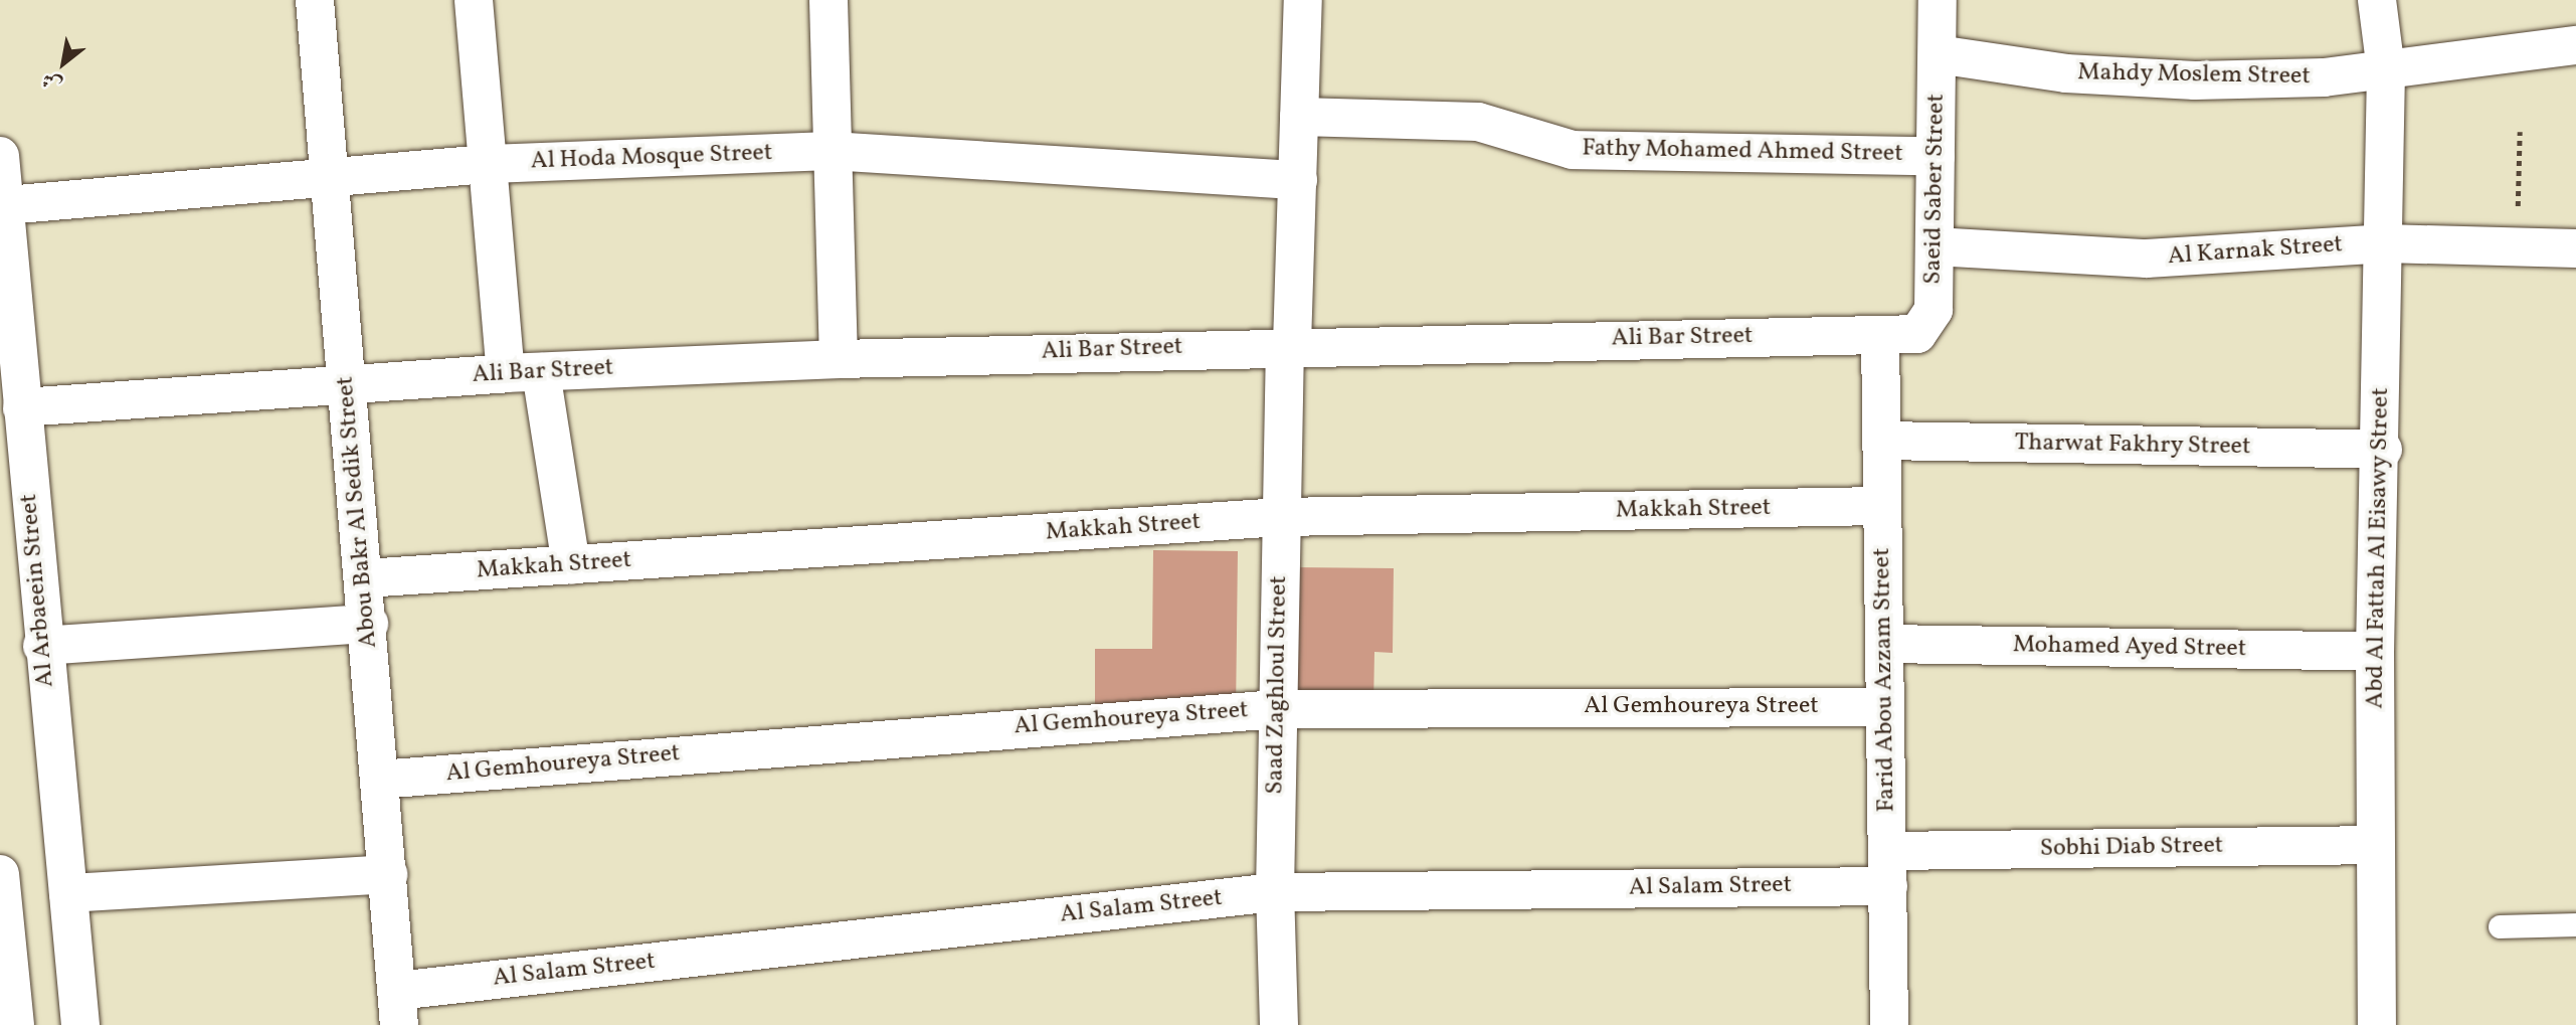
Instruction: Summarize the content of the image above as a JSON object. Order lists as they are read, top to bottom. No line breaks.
{"streets":{"street":["Mahdy Moslem Street","Fathy Mohamed Ahmed Street","Al Hoda Mosque Street","Saeid Saber Street","Al Karnak Street","Ali Bar Street","Tharwat Fakhry Street","Makkah Street","Abou Bakr Al Sedik Street","Abd Al Fattah Al Eisawy Street","Al Arbaeein Street","Mohamed Ayed Street","Farid Abou Azzam Street","Saad Zaghloul Street","Al Gemhoureya Street","Sobhi Diab Street","Al Salam Street"]},"crossings":[["Mahdy Moslem Street","Saeid Saber Street"],["Mahdy Moslem Street","Abd Al Fattah Al Eisawy Street"],["Fathy Mohamed Ahmed Street","Saeid Saber Street"],["Fathy Mohamed Ahmed Street","Saad Zaghloul Street"],["Al Hoda Mosque Street","Abou Bakr Al Sedik Street"],["Al Hoda Mosque Street","Al Arbaeein Street"],["Al Hoda Mosque Street","Saad Zaghloul Street"],["Saeid Saber Street","Al Karnak Street"],["Saeid Saber Street","Ali Bar Street"],["Saeid Saber Street","Farid Abou Azzam Street"],["Al Karnak Street","Abd Al Fattah Al Eisawy Street"],["Ali Bar Street","Abou Bakr Al Sedik Street"],["Ali Bar Street","Al Arbaeein Street"],["Ali Bar Street","Farid Abou Azzam Street"],["Ali Bar Street","Saad Zaghloul Street"],["Tharwat Fakhry Street","Abd Al Fattah Al Eisawy Street"],["Tharwat Fakhry Street","Farid Abou Azzam Street"],["Makkah Street","Abou Bakr Al Sedik Street"],["Makkah Street","Farid Abou Azzam Street"],["Makkah Street","Saad Zaghloul Street"],["Abou Bakr Al Sedik Street","Al Gemhoureya Street"],["Abou Bakr Al Sedik Street","Al Salam Street"],["Abd Al Fattah Al Eisawy Street","Mohamed Ayed Street"],["Abd Al Fattah Al Eisawy Street","Sobhi Diab Street"],["Mohamed Ayed Street","Farid Abou Azzam Street"],["Farid Abou Azzam Street","Al Gemhoureya Street"],["Farid Abou Azzam Street","Sobhi Diab Street"],["Farid Abou Azzam Street","Al Salam Street"],["Saad Zaghloul Street","Al Gemhoureya Street"],["Saad Zaghloul Street","Al Salam Street"],["Sobhi Diab Street","Al Salam Street"]],"north":"bottom left"}
